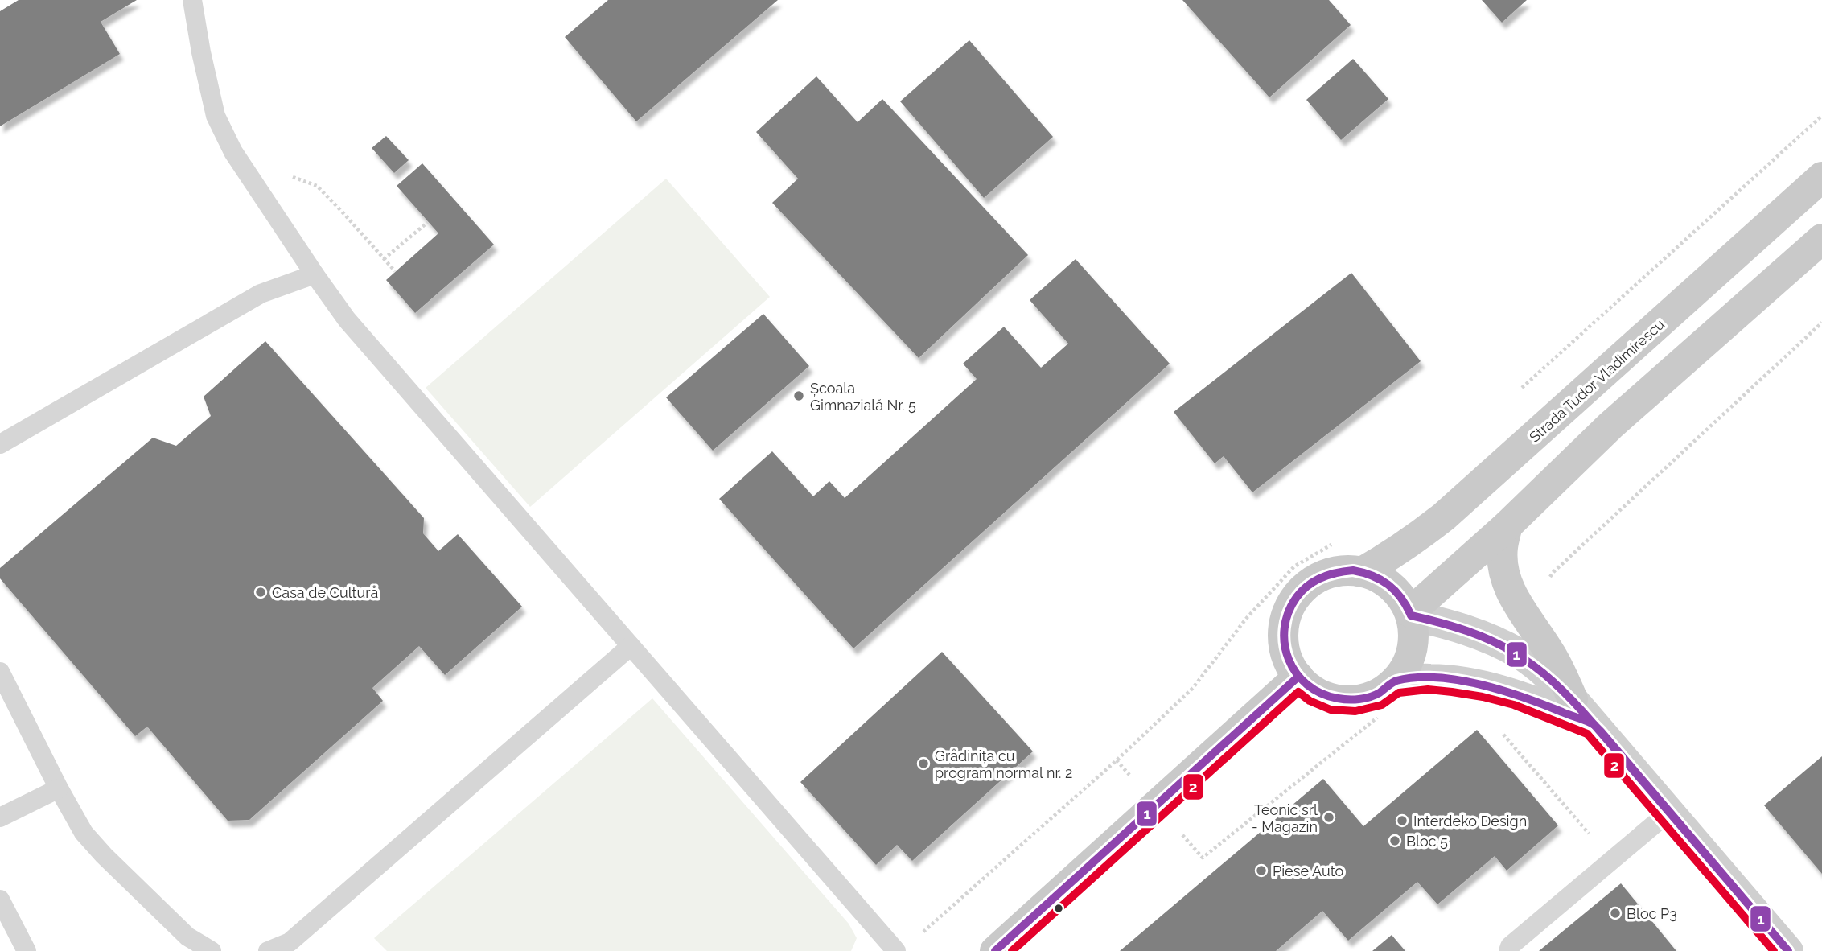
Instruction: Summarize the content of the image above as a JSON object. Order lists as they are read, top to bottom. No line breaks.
{"streets":{"main road":["Strada Tudor Vladimirescu"]},"places":["Școala Gimnazială Nr. 5","Casa de Cultură","Grădinița cu program normal nr. 2","Teonic srl - Magazin","Interdeko Design","Bloc 5","Piese Auto","Bloc P3"],"lines":["transit line 1","transit line 2"]}
